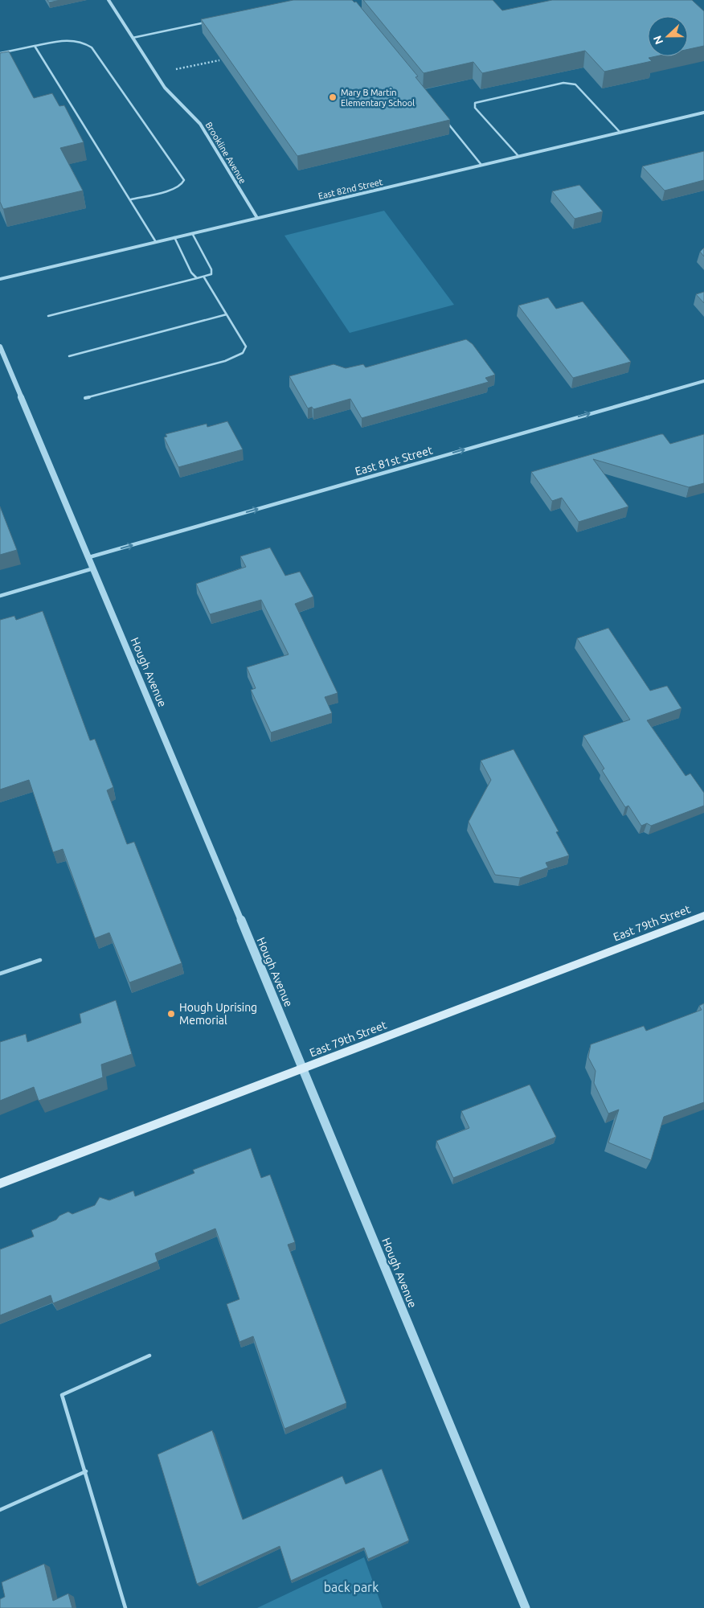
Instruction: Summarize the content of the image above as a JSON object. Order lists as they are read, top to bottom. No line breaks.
{"streets":{"main road":["East 79th Street"],"street":["Brookline Avenue","East 82nd Street","East 81st Street","Hough Avenue"]},"crossings":[["Brookline Avenue","East 82nd Street"],["East 81st Street","Hough Avenue"],["Hough Avenue","East 79th Street"]],"one_way":["East 81st Street"],"parks":["back park"],"places":["Mary B Martin Elementary School","Hough Uprising Memorial"],"north":"left"}
